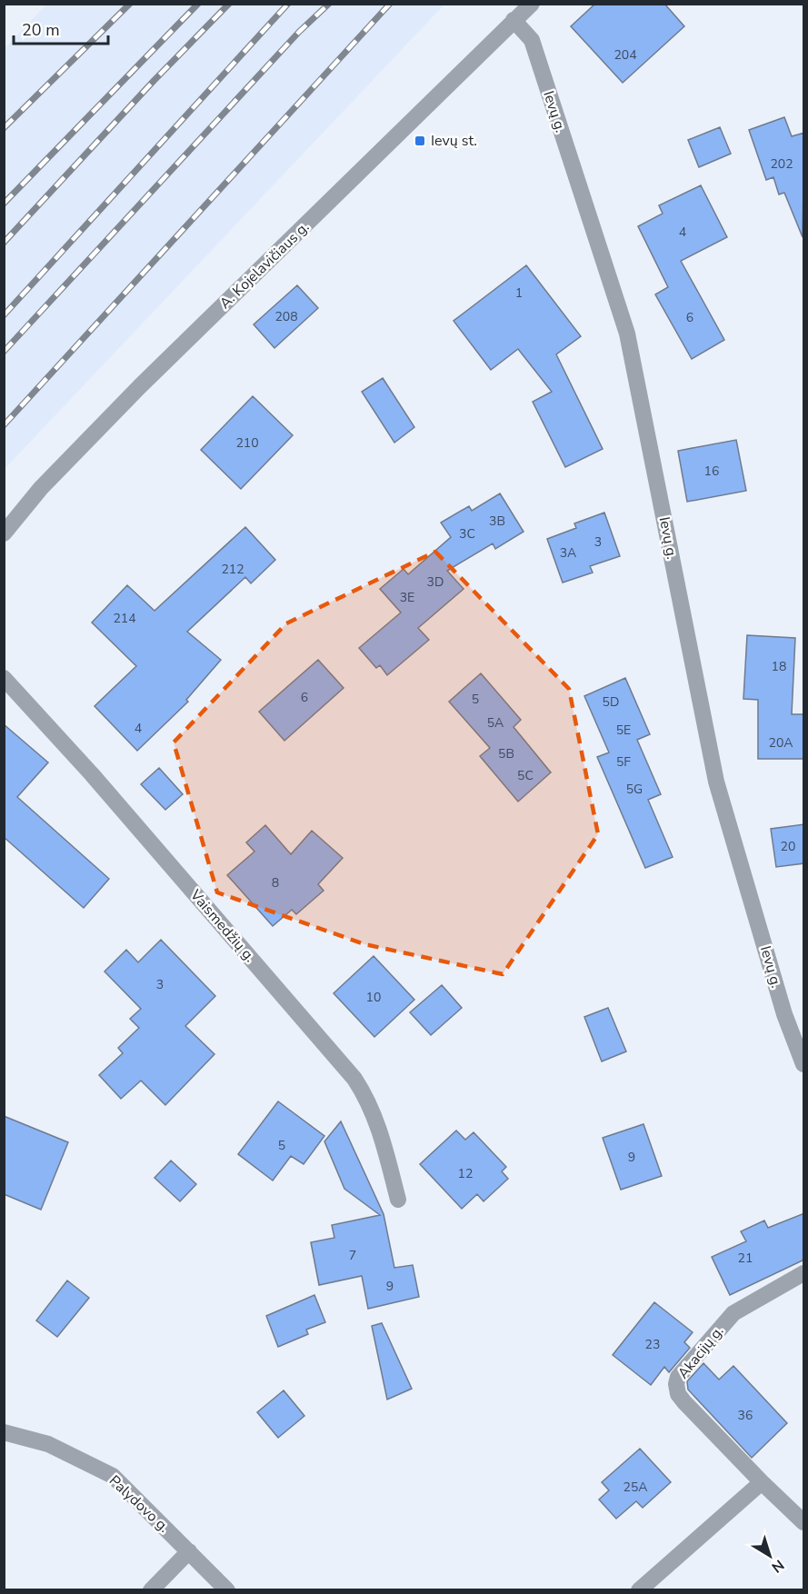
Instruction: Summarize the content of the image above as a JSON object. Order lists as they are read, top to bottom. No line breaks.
{"streets":{"street":["Ievų g.","A. Kojelavičiaus g.","Vaismedžių g.","Akacijų g.","Palydovo g."]},"crossings":[["Ievų g.","A. Kojelavičiaus g."]],"places":{"transit":["Ievų st."]},"house_numbers":["204","202","4","1","208","6","210","16","3B","3C","3","3A","212","3D","3E","214","18","6","5","5D","5A","4","5E","20A","5B","5F","5C","5G","20","8","3","10","5","9","12","7","21","9","23","36","25A"],"scale_bar":"20 m","north":"bottom right"}
